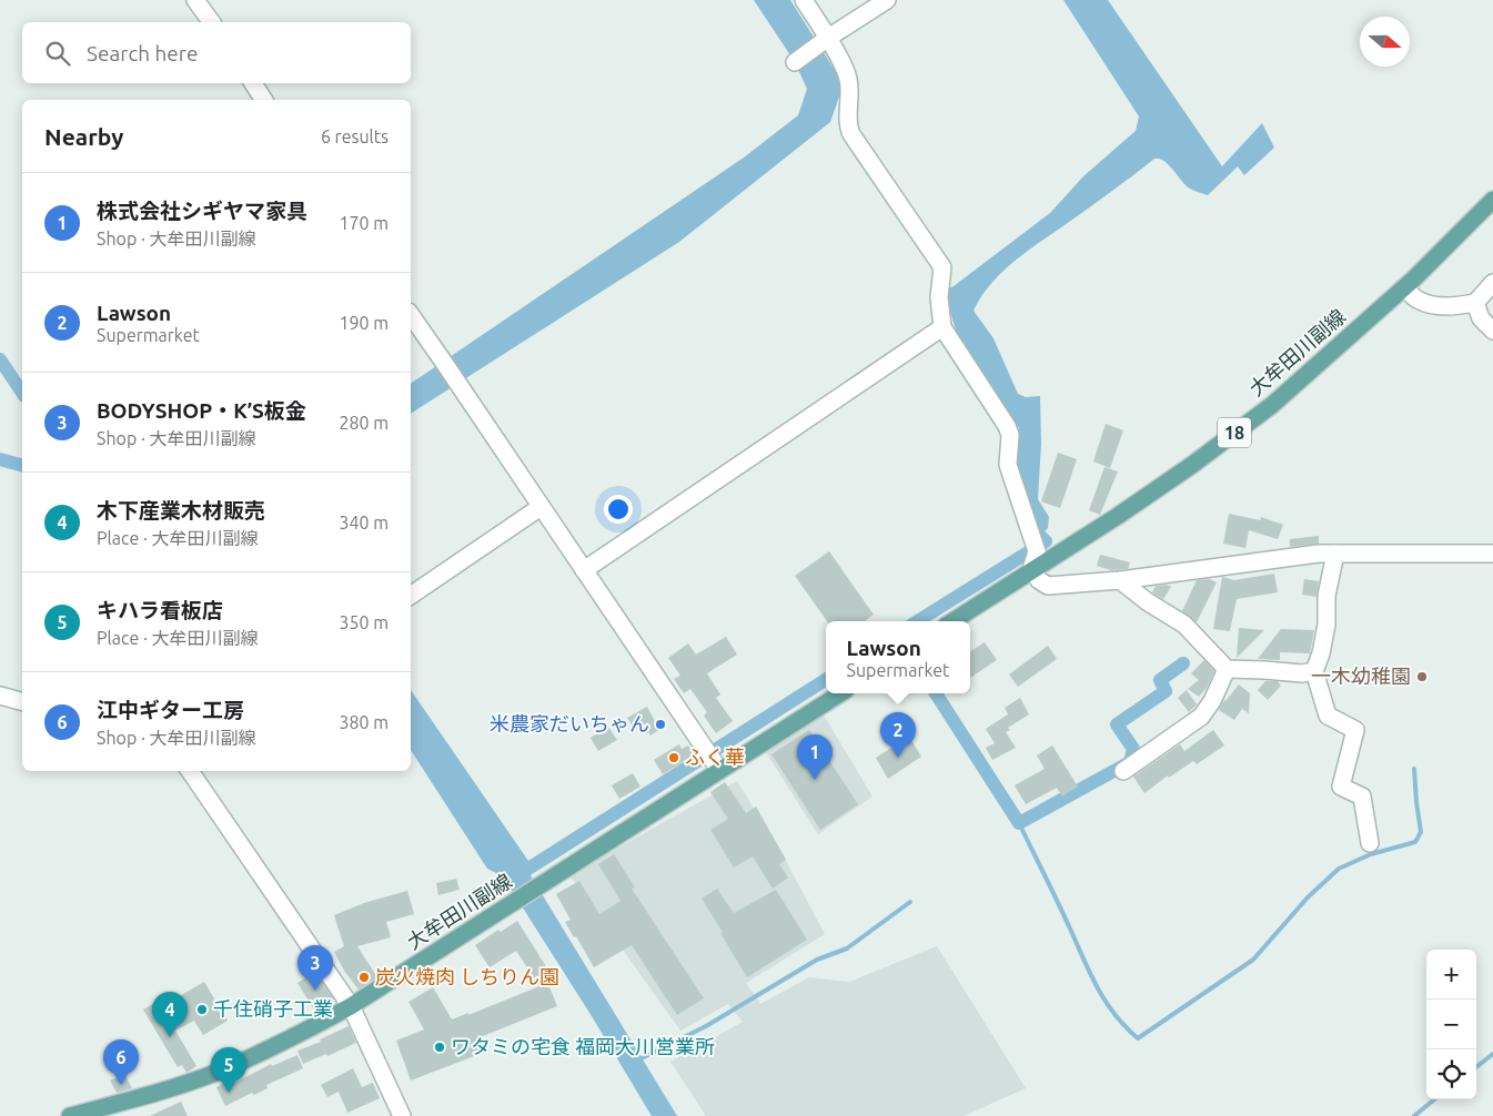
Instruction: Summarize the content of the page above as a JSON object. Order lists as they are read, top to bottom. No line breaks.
{"streets":{"main road":["大牟田川副線","18"]},"places":["一木幼稚園","米農家だいちゃん","ふく華","炭火焼肉 しちりん園","千住硝子工業","ワタミの宅食 福岡大川営業所"],"north":"right","page":{"search":"Search here","heading":["Nearby","6 results"],"list":[{"mark":"1","name":"株式会社シギヤマ家具","note":"Shop · 大牟田川副線","value":"170 m"},{"mark":"2","name":"Lawson","note":"Supermarket","value":"190 m"},{"mark":"3","name":"BODYSHOP・K’S板金","note":"Shop · 大牟田川副線","value":"280 m"},{"mark":"4","name":"木下産業木材販売","note":"Place · 大牟田川副線","value":"340 m"},{"mark":"5","name":"キハラ看板店","note":"Place · 大牟田川副線","value":"350 m"},{"mark":"6","name":"江中ギター工房","note":"Shop · 大牟田川副線","value":"380 m"}],"popup":["Lawson","Supermarket"],"pins":["2","1","3","4","6","5"],"map_buttons":["+","−"]}}
